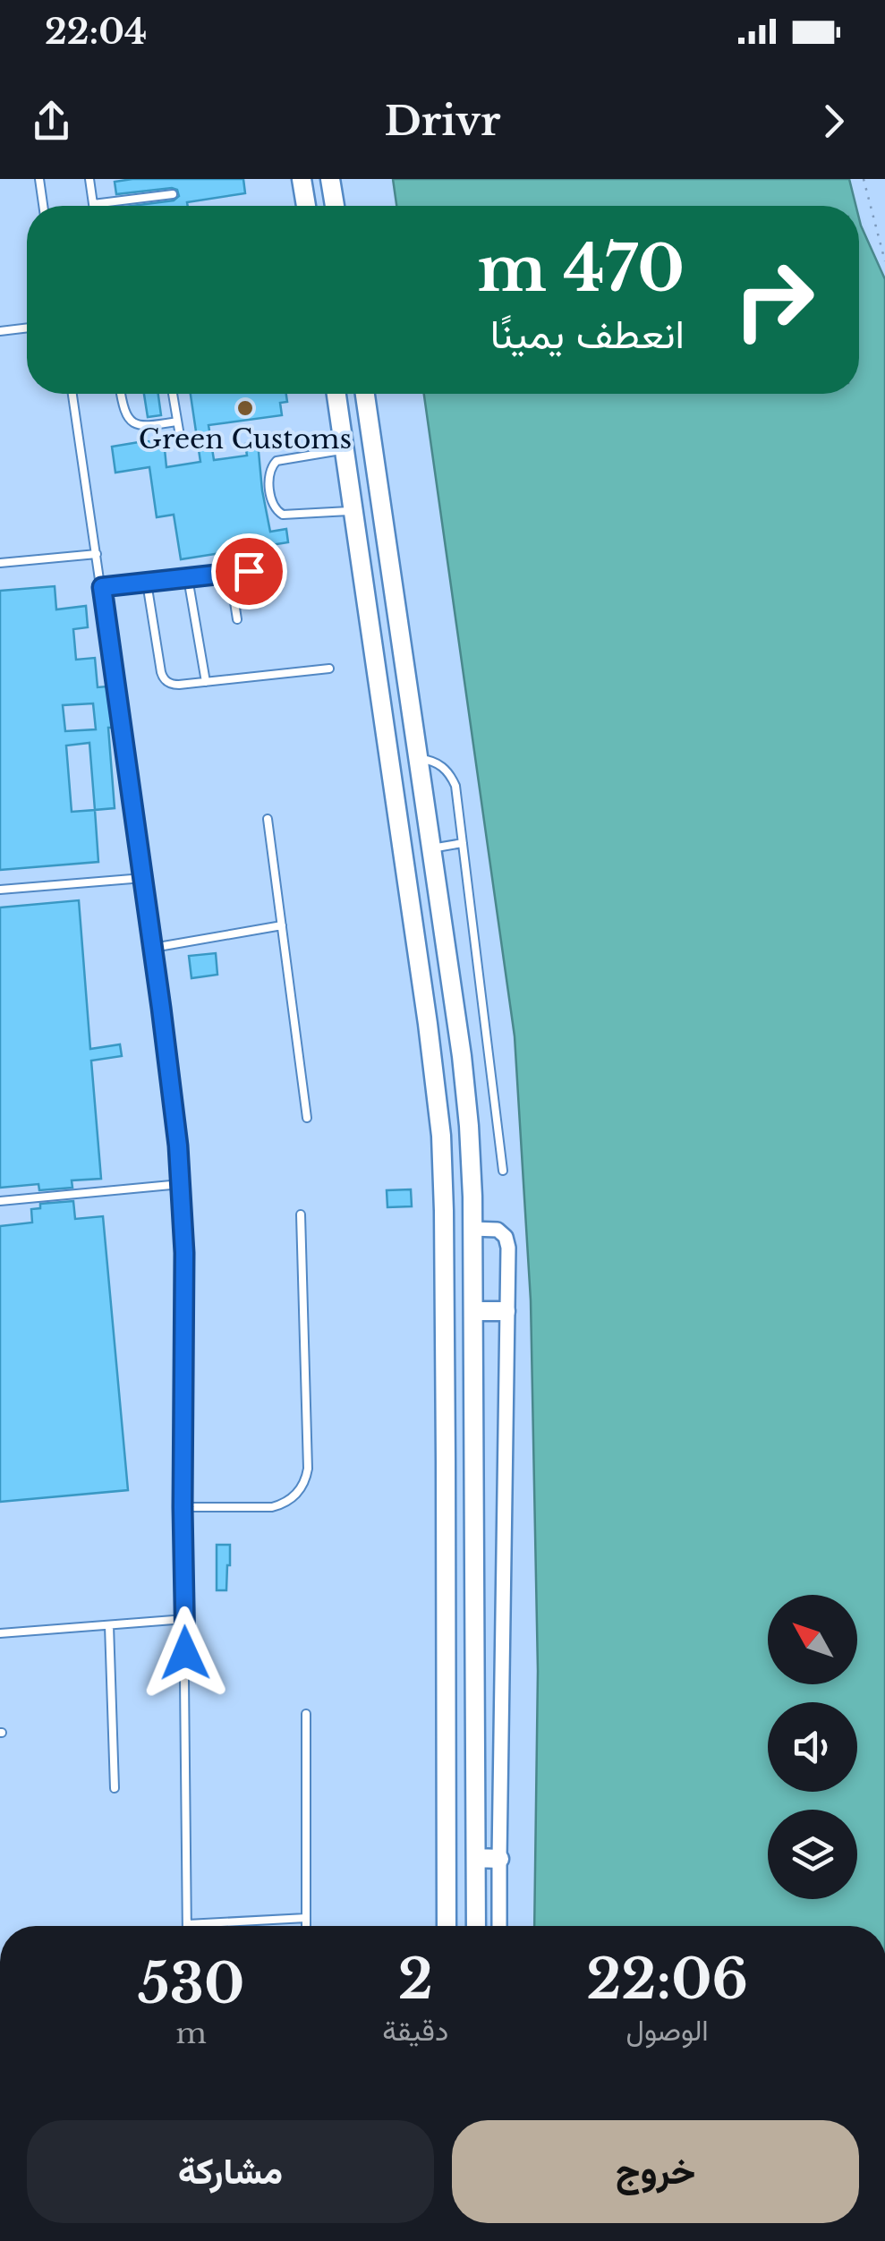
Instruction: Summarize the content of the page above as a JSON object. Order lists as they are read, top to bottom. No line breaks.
{"places":["Green Customs"],"north":"top left","page":{"status":"22:04","header":"Drivr","turn":["470 m","انعطف يمينًا"],"eta":["22:06","الوصول","2","دقيقة","530","m"],"buttons":["خروج","مشاركة"]}}
